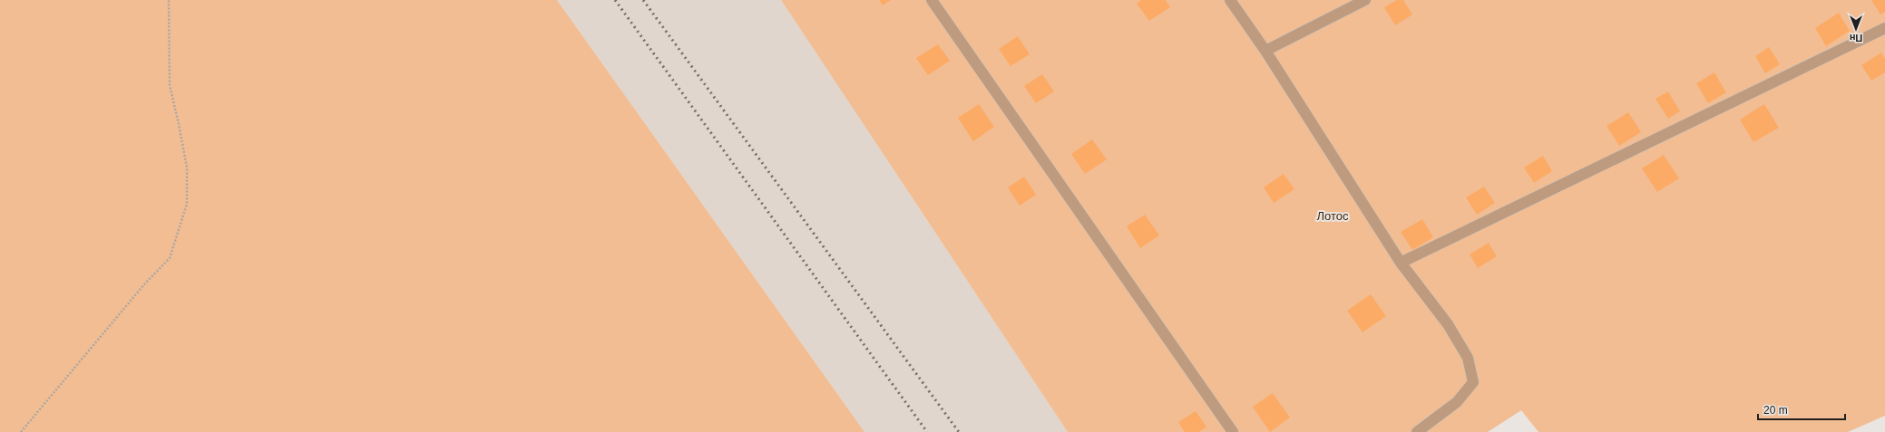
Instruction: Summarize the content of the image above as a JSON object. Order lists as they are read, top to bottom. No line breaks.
{"parks":["Лотос"],"scale_bar":"20 m","north":"bottom"}
